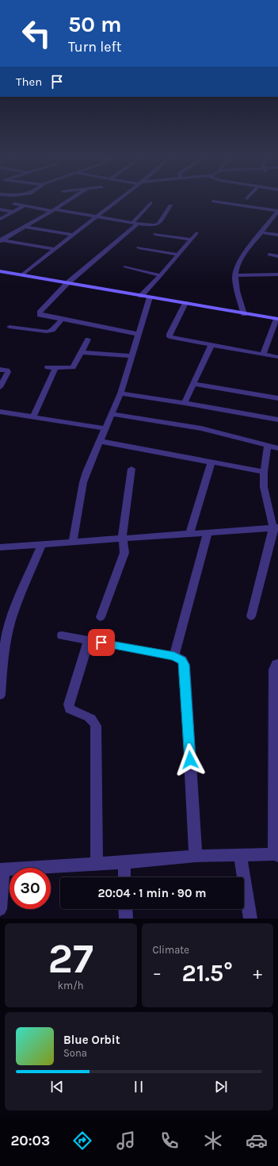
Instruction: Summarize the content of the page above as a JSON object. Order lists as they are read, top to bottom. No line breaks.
{"page":{"turn":["50 m","Turn left"],"then":"Then","limit":"30","trip":"20:04 · 1 min · 90 m","tile":[["27","km/h"],"Climate"],"heat":["−","21.5°","+"],"song":["Blue Orbit","Sona"],"tabs":"20:03"}}
